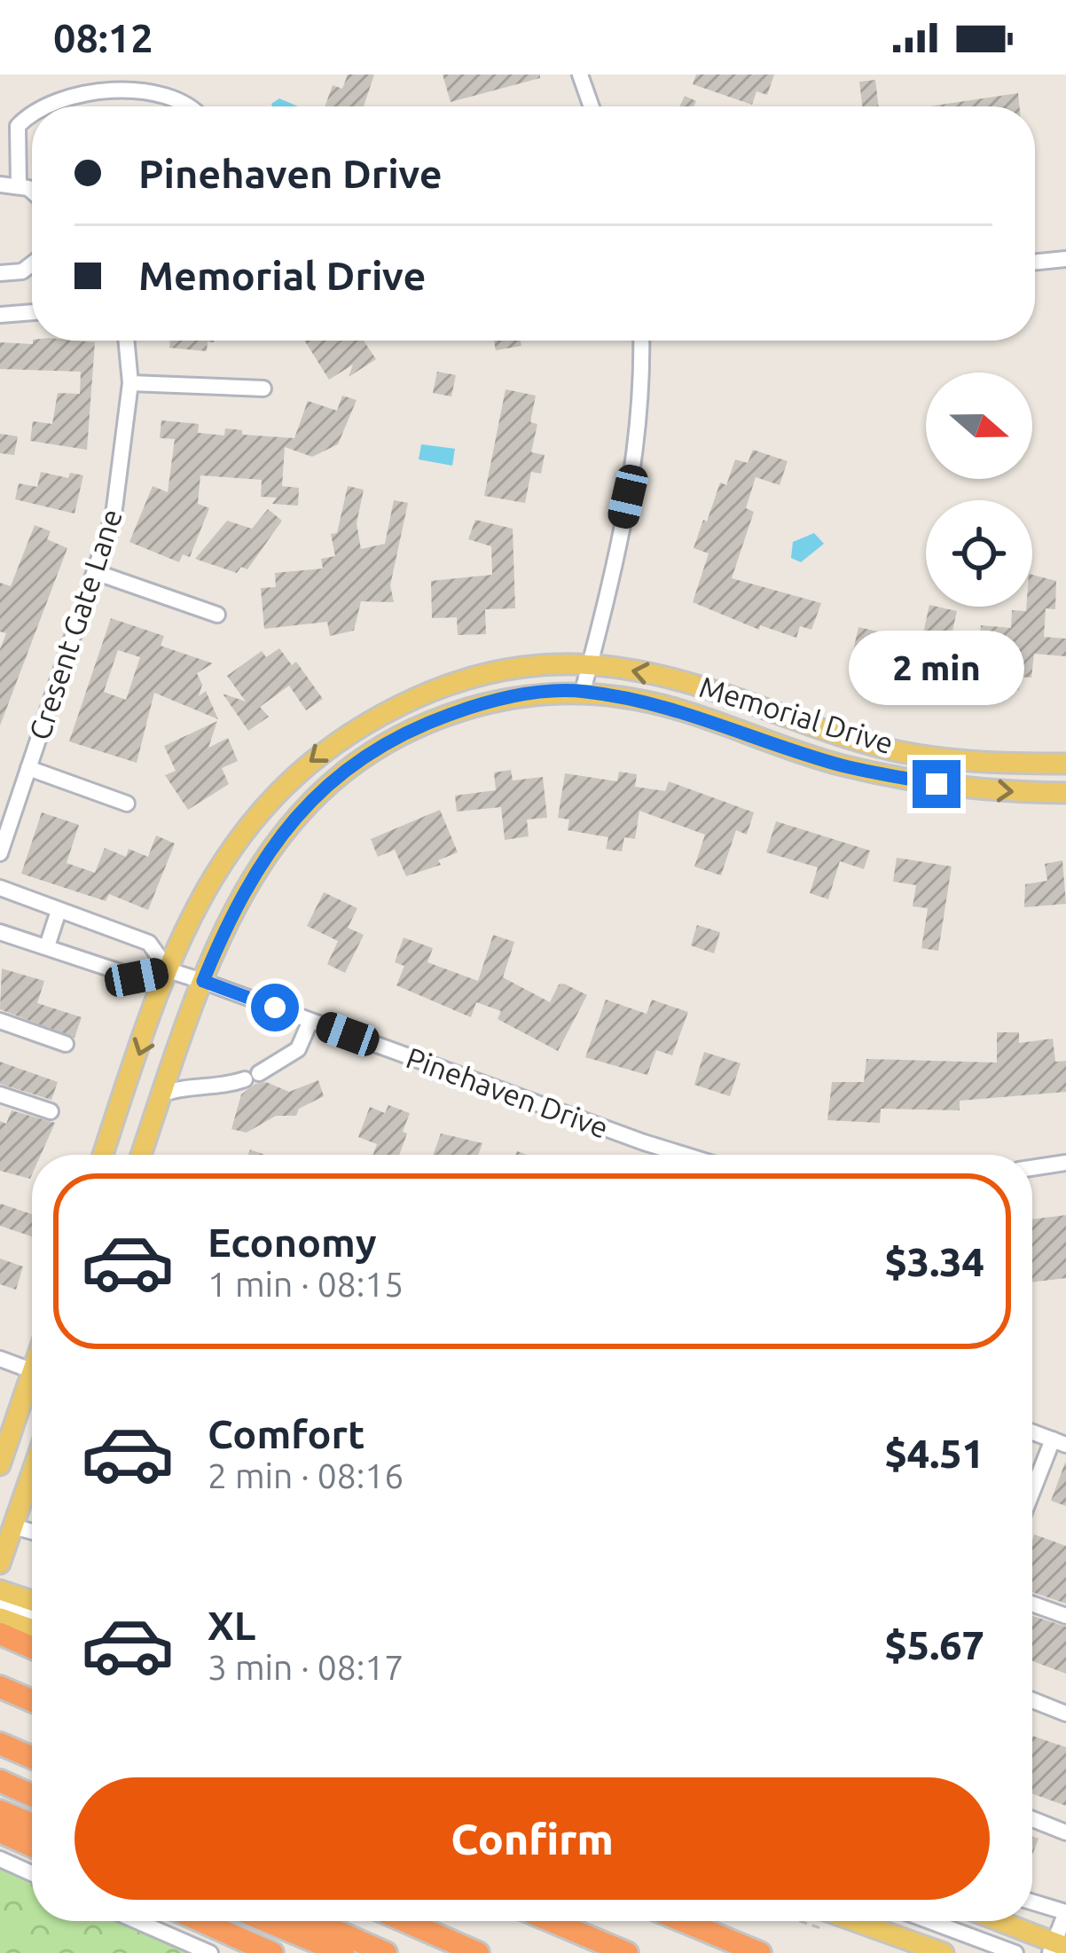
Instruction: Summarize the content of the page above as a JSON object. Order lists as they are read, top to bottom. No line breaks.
{"streets":{"main road":["Memorial Drive"],"street":["Cresent Gate Lane","Pinehaven Drive"]},"crossings":[["Memorial Drive","Pinehaven Drive"]],"north":"right","page":{"status":"08:12","banner":["Pinehaven Drive","Memorial Drive"],"bubble":"2 min","list":[{"name":"Economy","note":"1 min · 08:15","value":"$3.34"},{"name":"Comfort","note":"2 min · 08:16","value":"$4.51"},{"name":"XL","note":"3 min · 08:17","value":"$5.67"}],"buttons":"Confirm"}}
